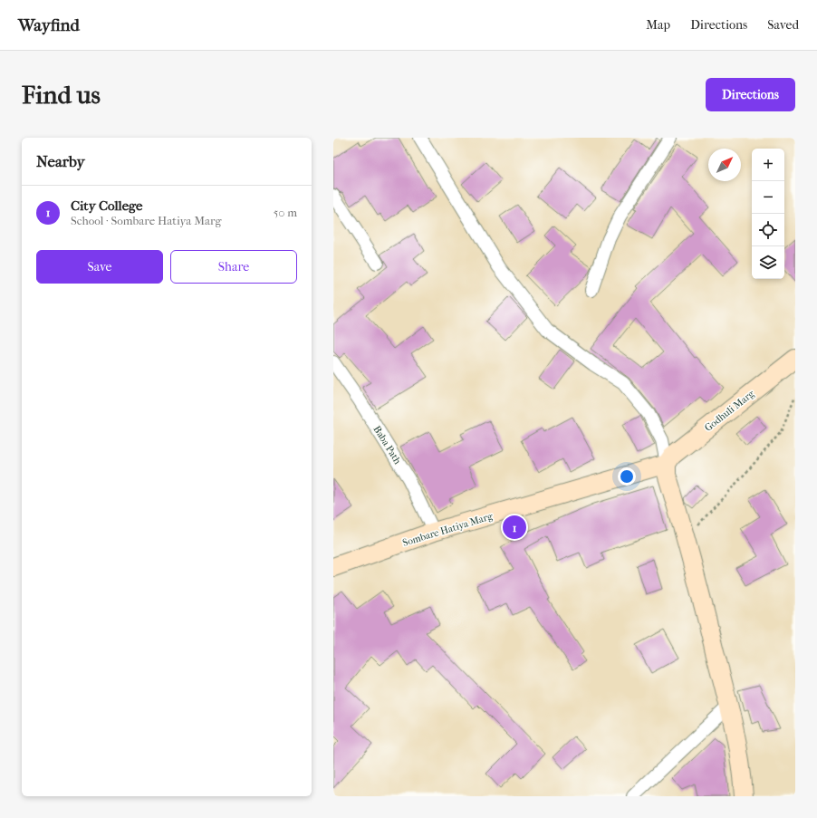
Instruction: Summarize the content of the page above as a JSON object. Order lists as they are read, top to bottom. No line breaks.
{"streets":{"main road":["Godhuli Marg","Sombare Hatiya Marg"],"street":["Baba Path"]},"crossings":[["Godhuli Marg","Sombare Hatiya Marg"],["Baba Path","Sombare Hatiya Marg"]],"north":"top right","page":{"header":"Wayfind","nav":["Map","Directions","Saved"],"buttons":["Directions",["Save","Share"]],"title":"Find us","heading":"Nearby","map_buttons":["+","−"],"list":[{"mark":"1","name":"City College","note":"School · Sombare Hatiya Marg","value":"50 m"}],"pins":"1"}}
